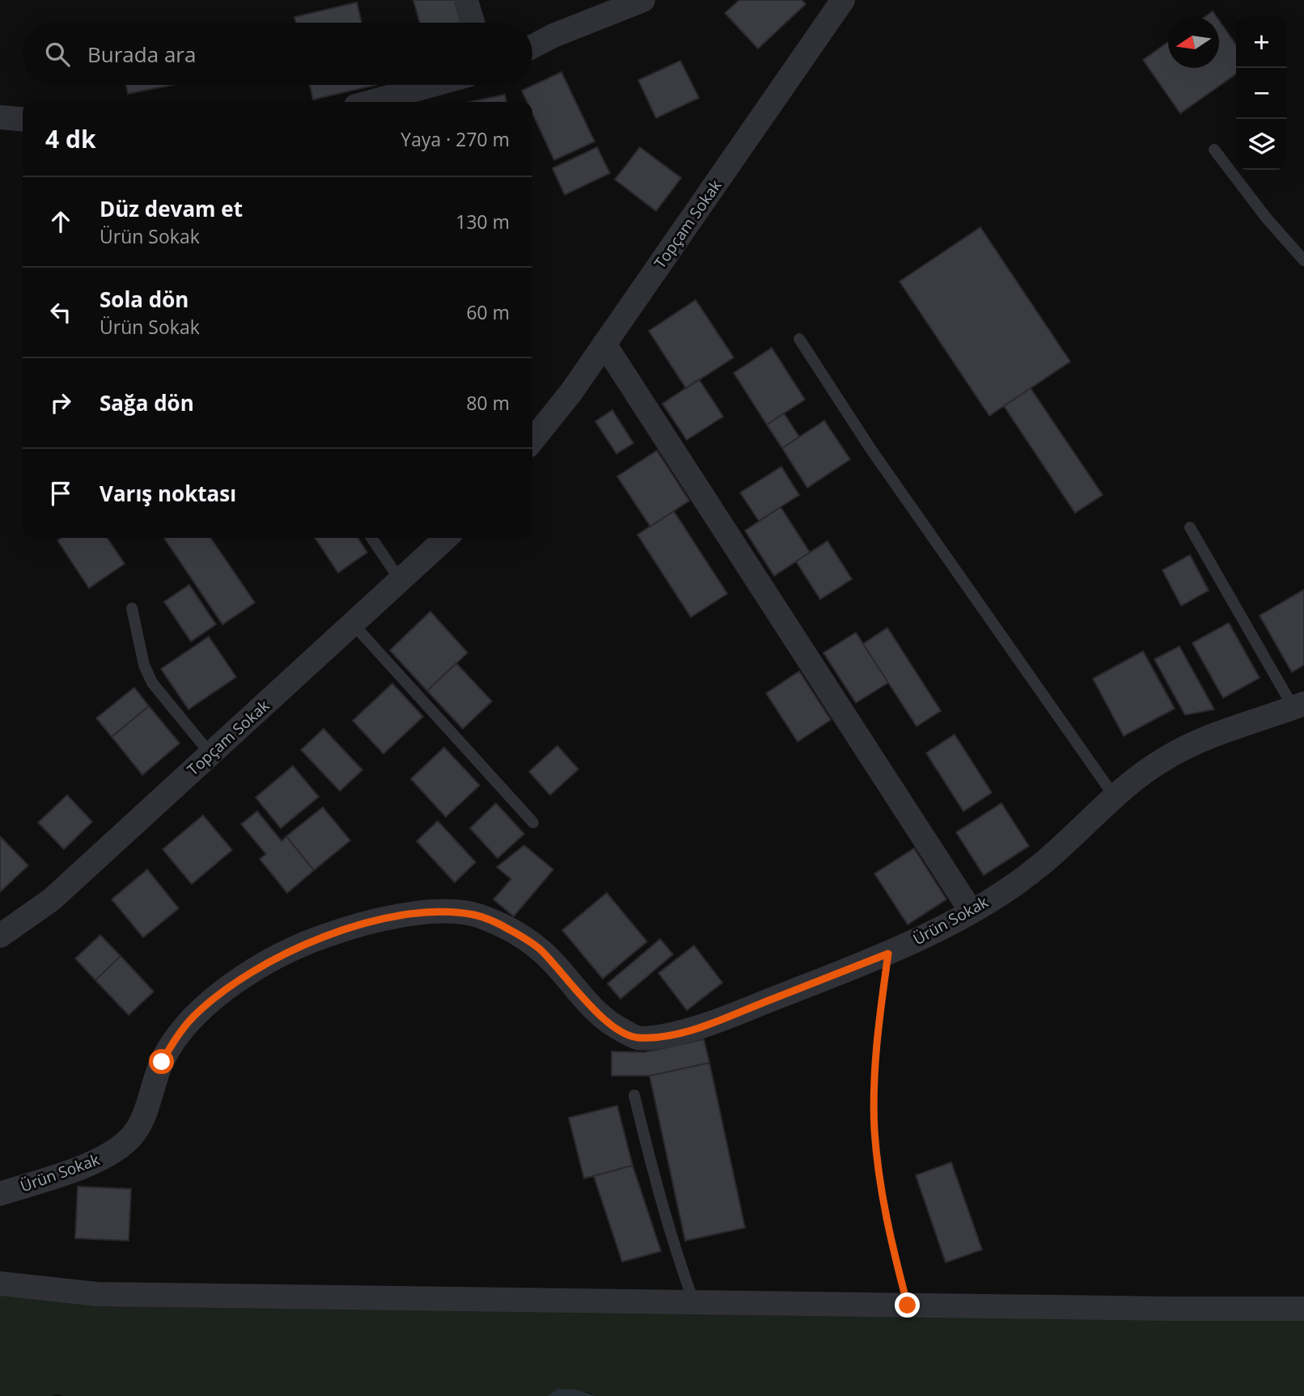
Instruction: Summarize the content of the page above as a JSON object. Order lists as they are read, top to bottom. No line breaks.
{"streets":{"street":["Topçam Sokak","Ürün Sokak"]},"north":"left","page":{"map_buttons":["+","−"],"search":"Burada ara","heading":["4 dk","Yaya · 270 m"],"list":[["Düz devam et","Ürün Sokak","130 m"],["Sola dön","Ürün Sokak","60 m"],["Sağa dön","80 m"],"Varış noktası"]}}
